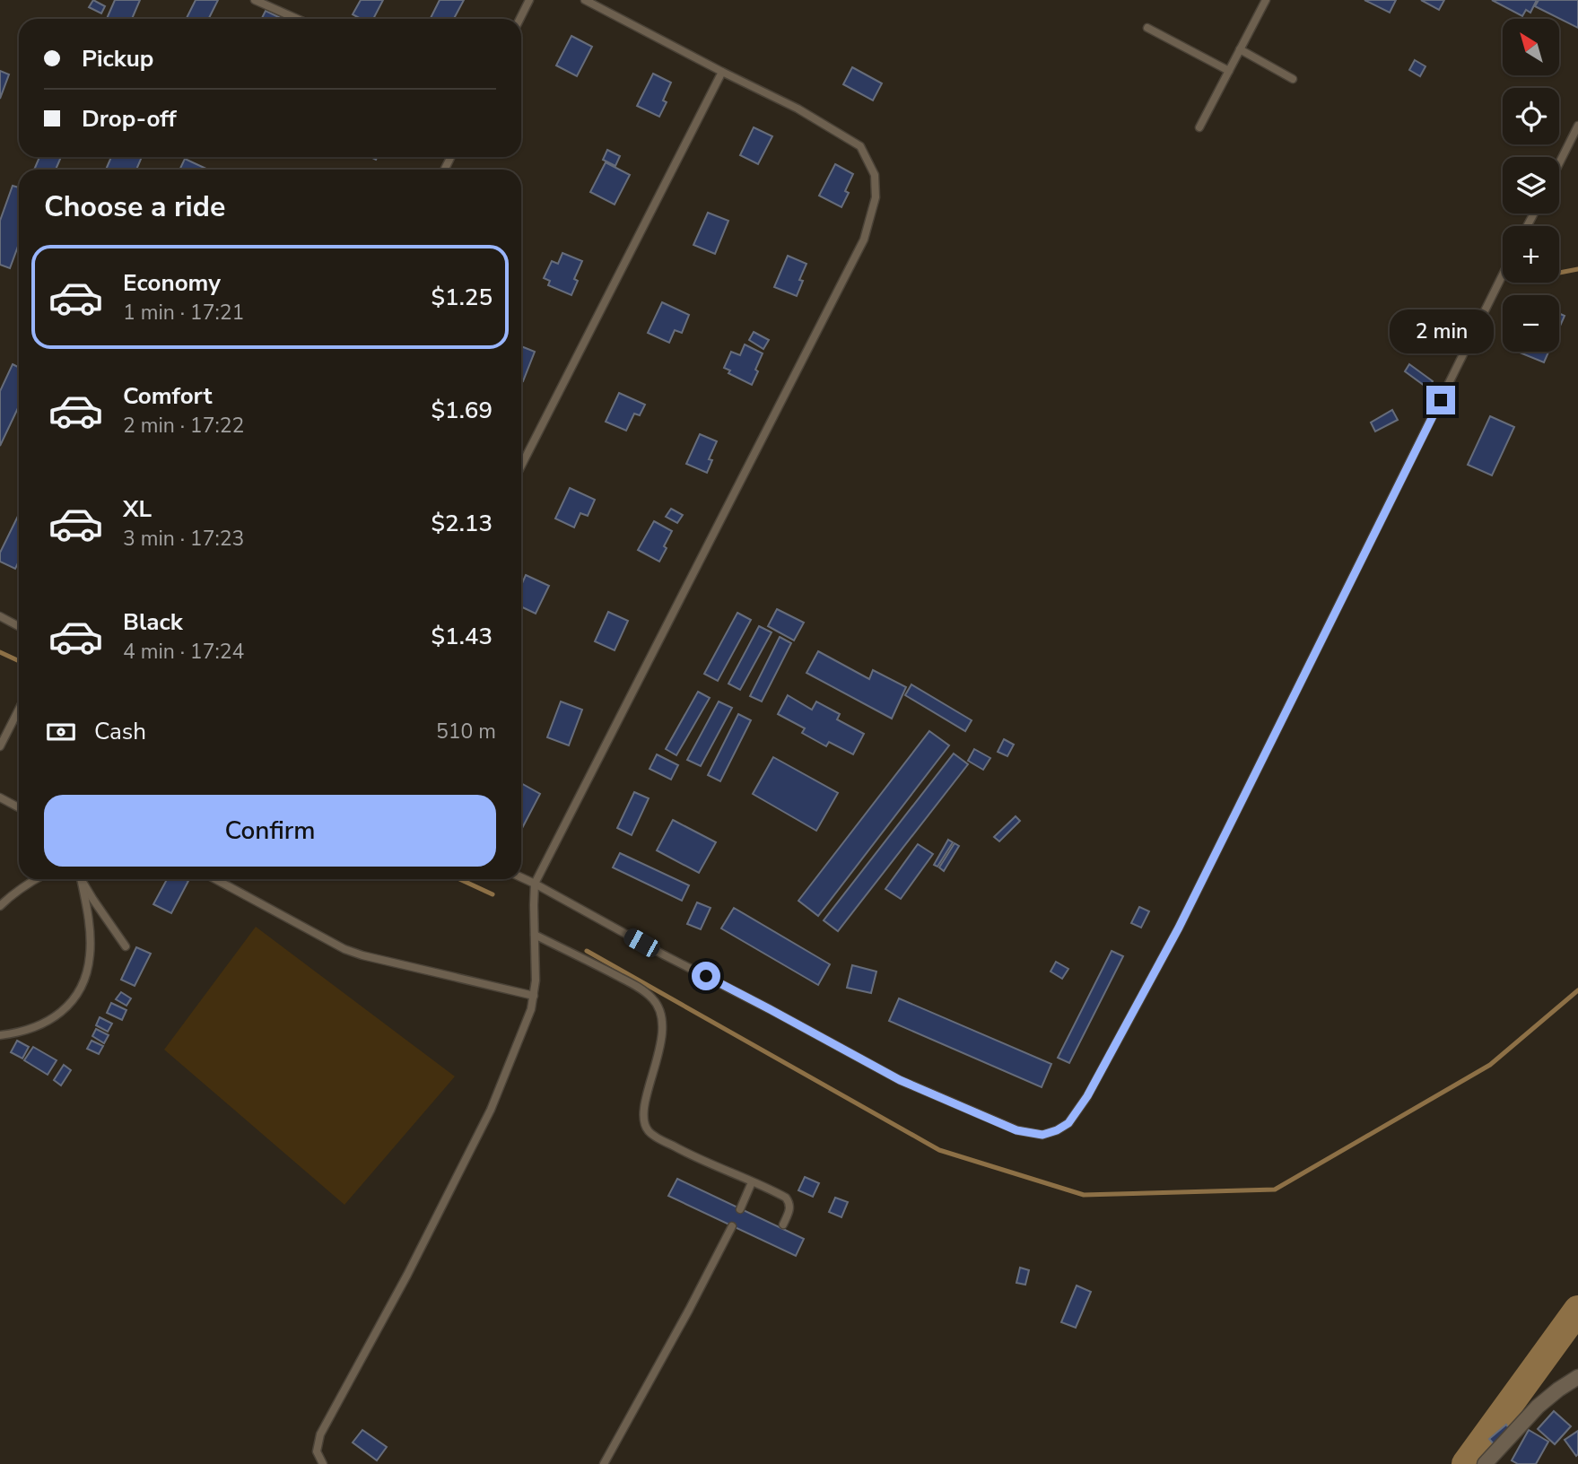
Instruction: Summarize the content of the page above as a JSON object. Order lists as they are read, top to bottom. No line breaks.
{"north":"top left","page":{"map_buttons":["+","−"],"banner":["Pickup","Drop-off"],"heading":"Choose a ride","list":[{"name":"Economy","note":"1 min · 17:21","value":"$1.25"},{"name":"Comfort","note":"2 min · 17:22","value":"$1.69"},{"name":"XL","note":"3 min · 17:23","value":"$2.13"},{"name":"Black","note":"4 min · 17:24","value":"$1.43"}],"bubble":"2 min","pay":["Cash","510 m"],"buttons":"Confirm"}}
